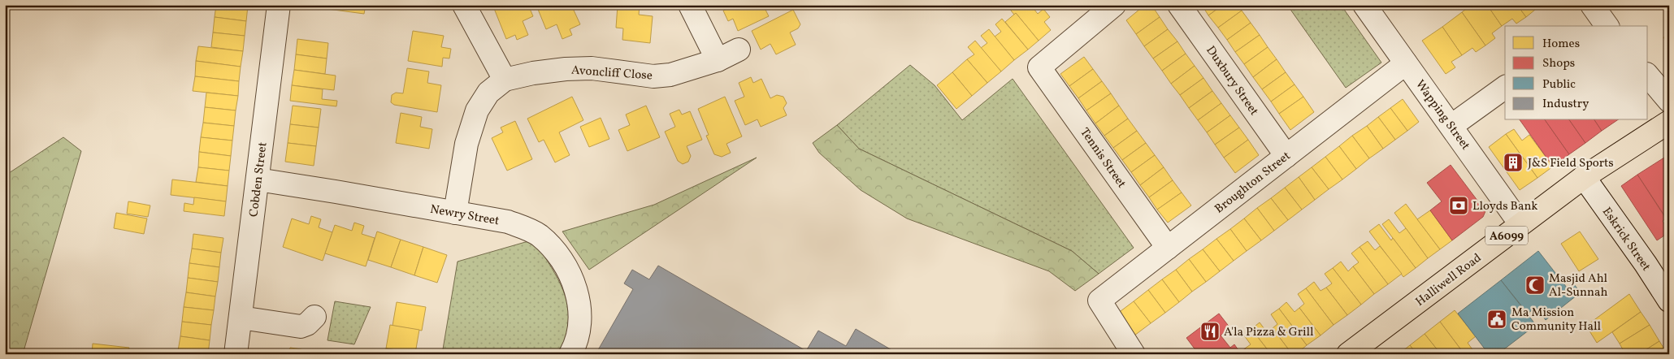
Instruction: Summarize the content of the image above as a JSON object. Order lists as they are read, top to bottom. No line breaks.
{"streets":{"main road":["A6099","Halliwell Road"],"street":["Avoncliff Close","Duxbury Street","Wapping Street","Tennis Street","Cobden Street","Broughton Street","Newry Street","Eskrick Street"]},"crossings":[["Avoncliff Close","Newry Street"],["Duxbury Street","Broughton Street"],["Wapping Street","Broughton Street"],["Wapping Street","Halliwell Road"],["Tennis Street","Broughton Street"],["Cobden Street","Newry Street"],["Eskrick Street","Halliwell Road"]],"places":{"building":["J&S Field Sports"],"bank":["Lloyds Bank"],"mosque":["Masjid Ahl Al-Sunnah"],"public building":["Ma Mission Community Hall"],"restaurant":["A'la Pizza & Grill"]},"legend":["Homes","Shops","Public","Industry"]}
